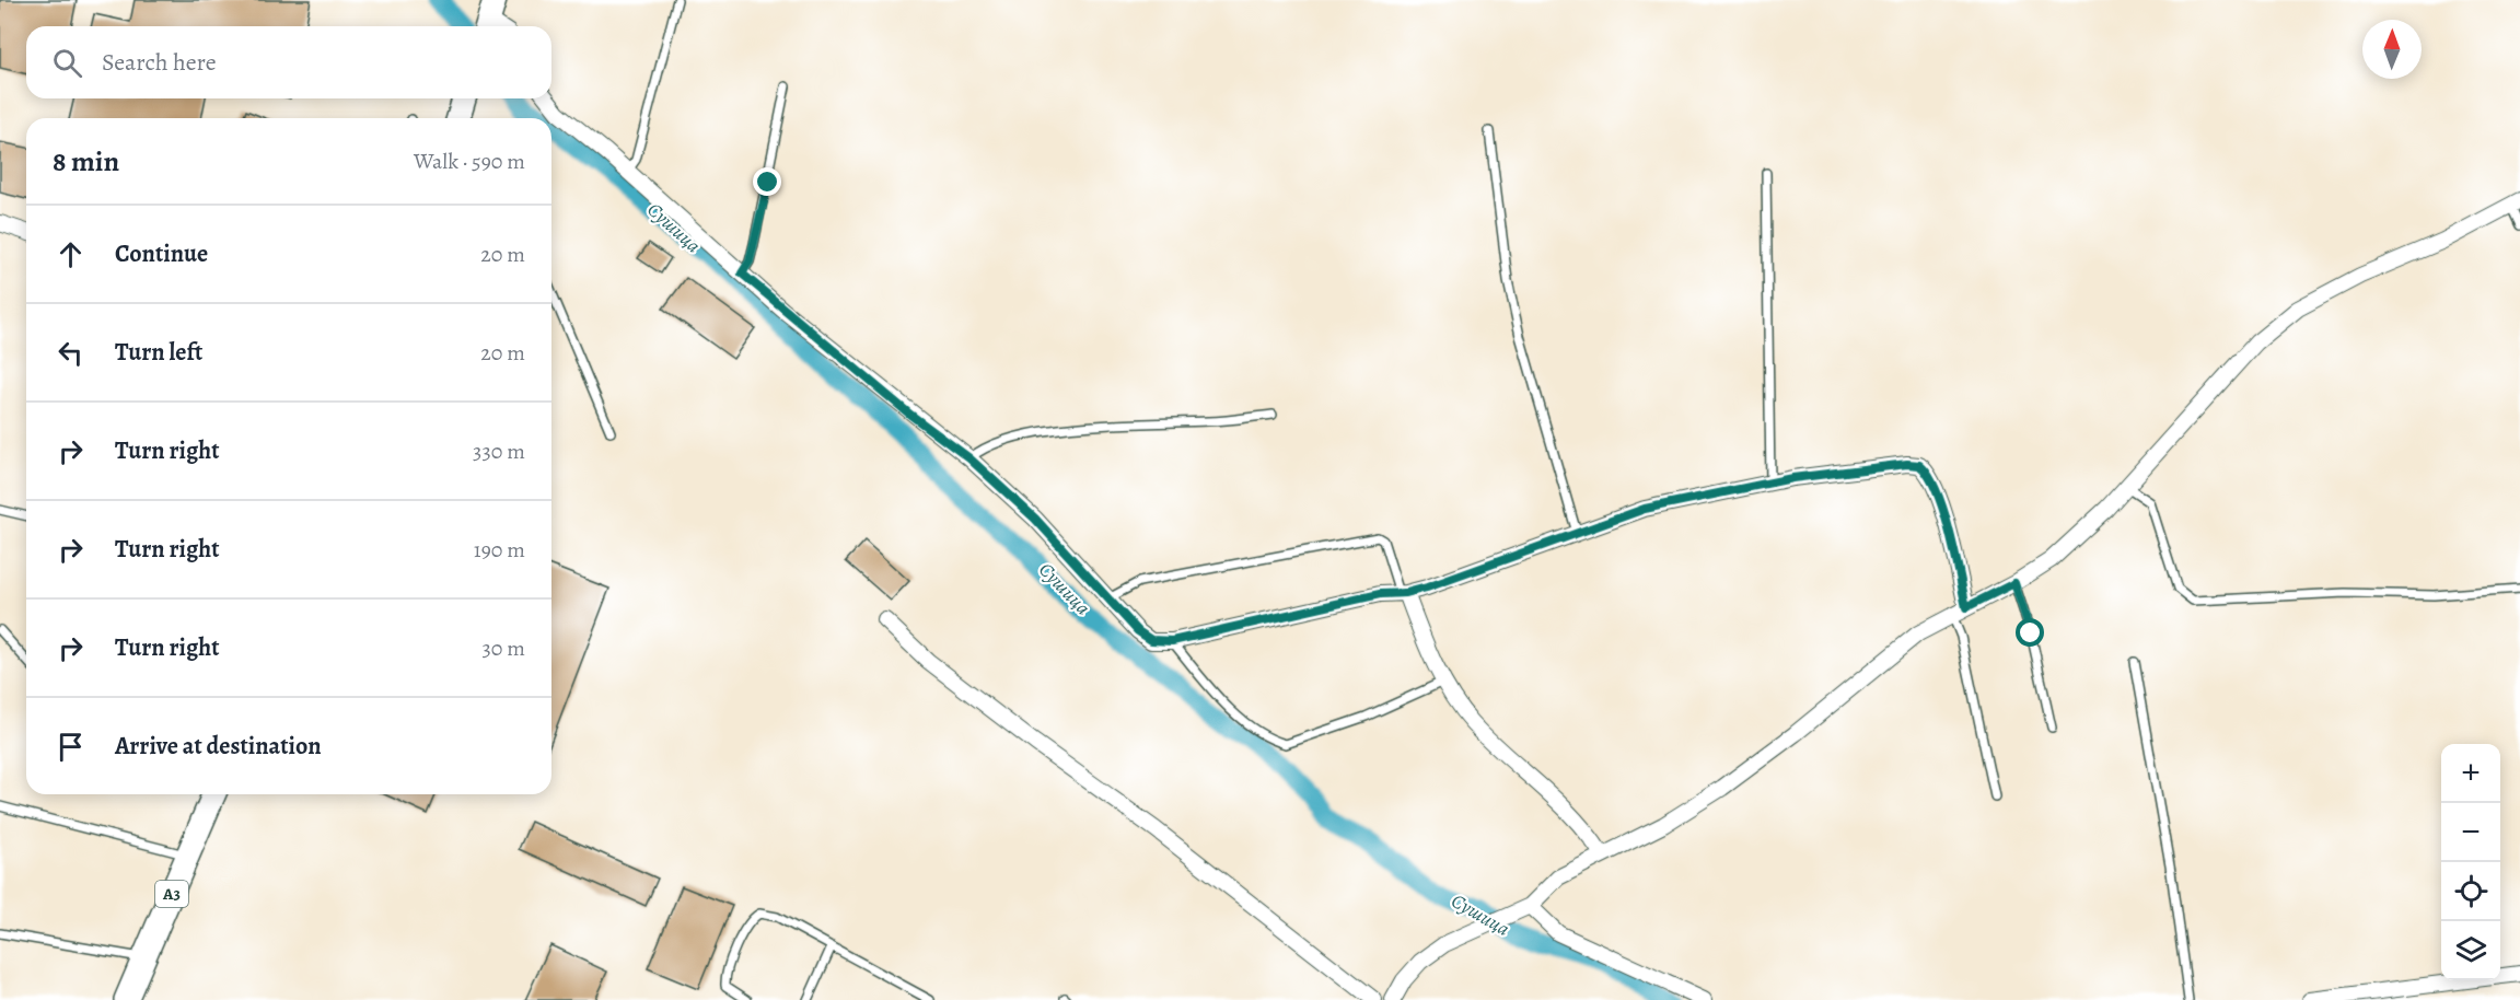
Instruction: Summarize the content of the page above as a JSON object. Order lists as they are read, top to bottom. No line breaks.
{"streets":{"main road":["A3"]},"water":["Сушица"],"north":"top","page":{"search":"Search here","heading":["8 min","Walk · 590 m"],"list":[["Continue","20 m"],["Turn left","20 m"],["Turn right","330 m"],["Turn right","190 m"],["Turn right","30 m"],"Arrive at destination"],"map_buttons":["+","−"]}}
